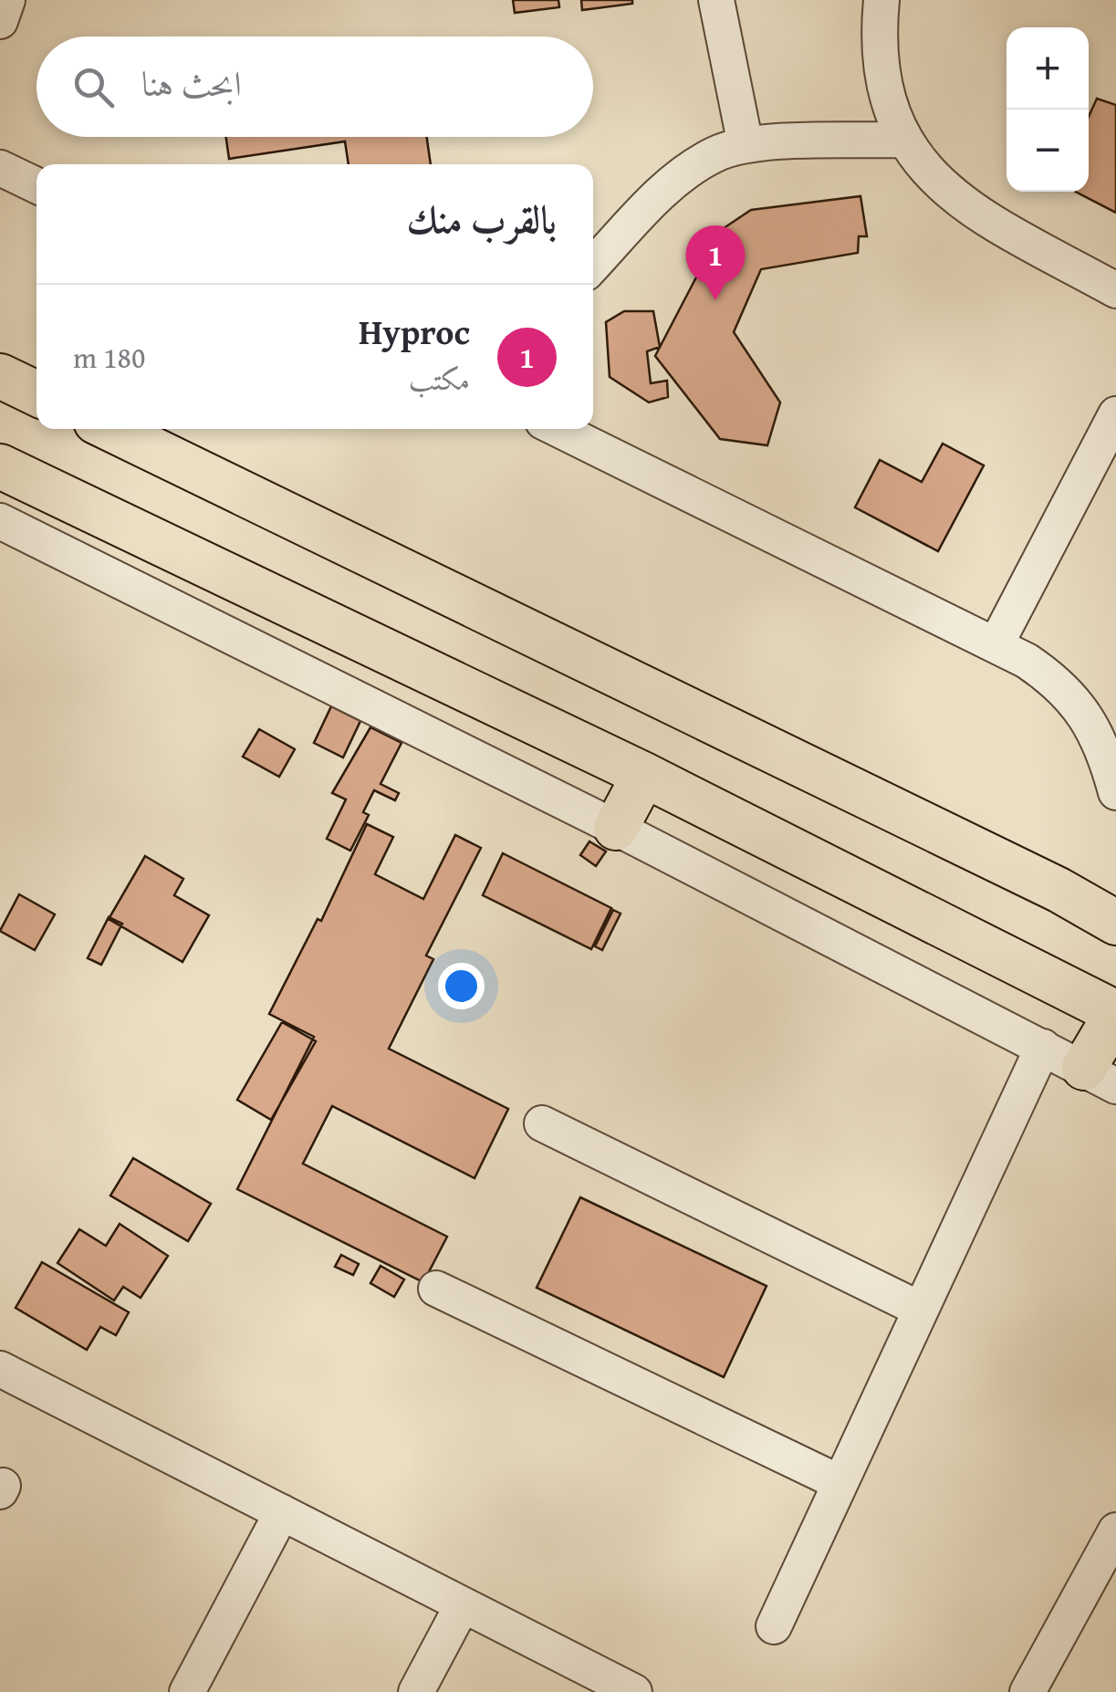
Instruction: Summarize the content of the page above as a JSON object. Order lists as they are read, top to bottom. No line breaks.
{"page":{"map_buttons":["+","−"],"search":"ابحث هنا","heading":"بالقرب منك","pins":"1","list":[{"mark":"1","name":"Hyproc","note":"مكتب","value":"180 m"}]}}
